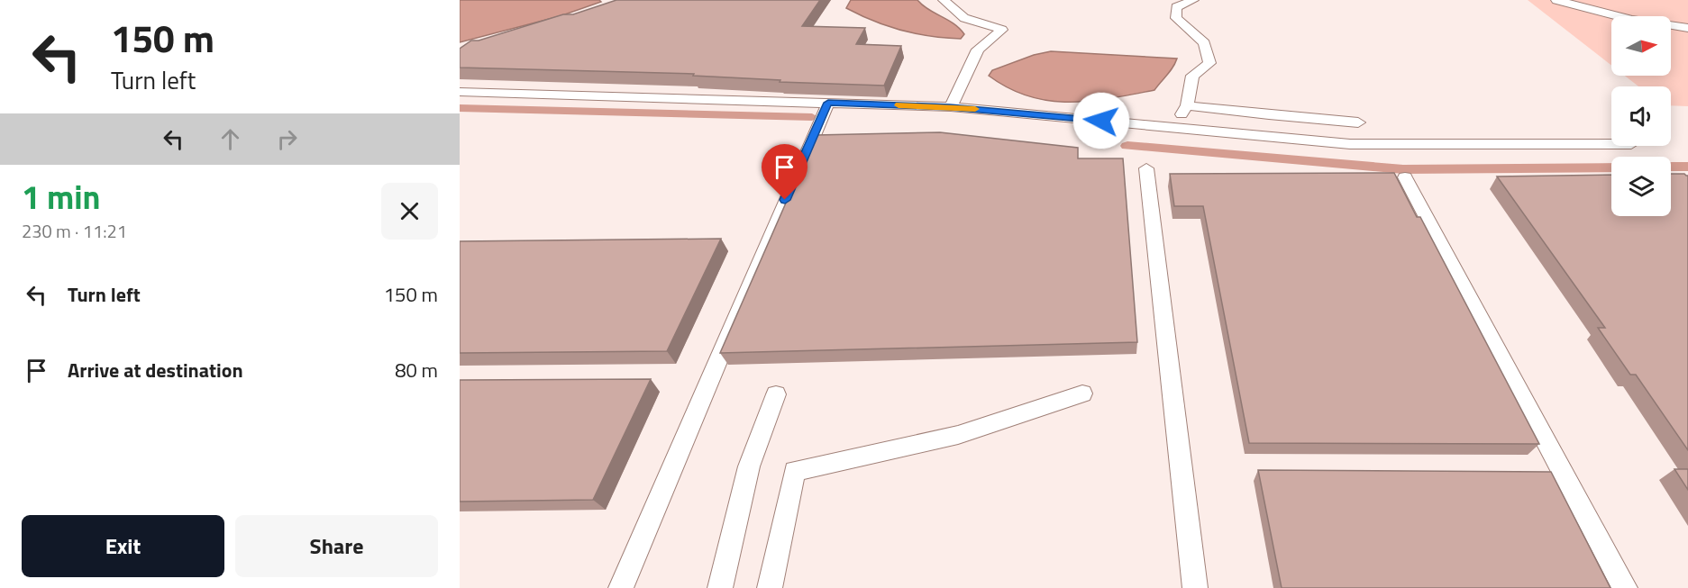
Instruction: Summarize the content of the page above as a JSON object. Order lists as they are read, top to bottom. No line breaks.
{"north":"right","page":{"turn":["150 m","Turn left"],"heading":["1 min","230 m · 11:21"],"list":[{"name":"Turn left","value":"150 m"},{"name":"Arrive at destination","value":"80 m"}],"buttons":["Exit","Share"]}}
